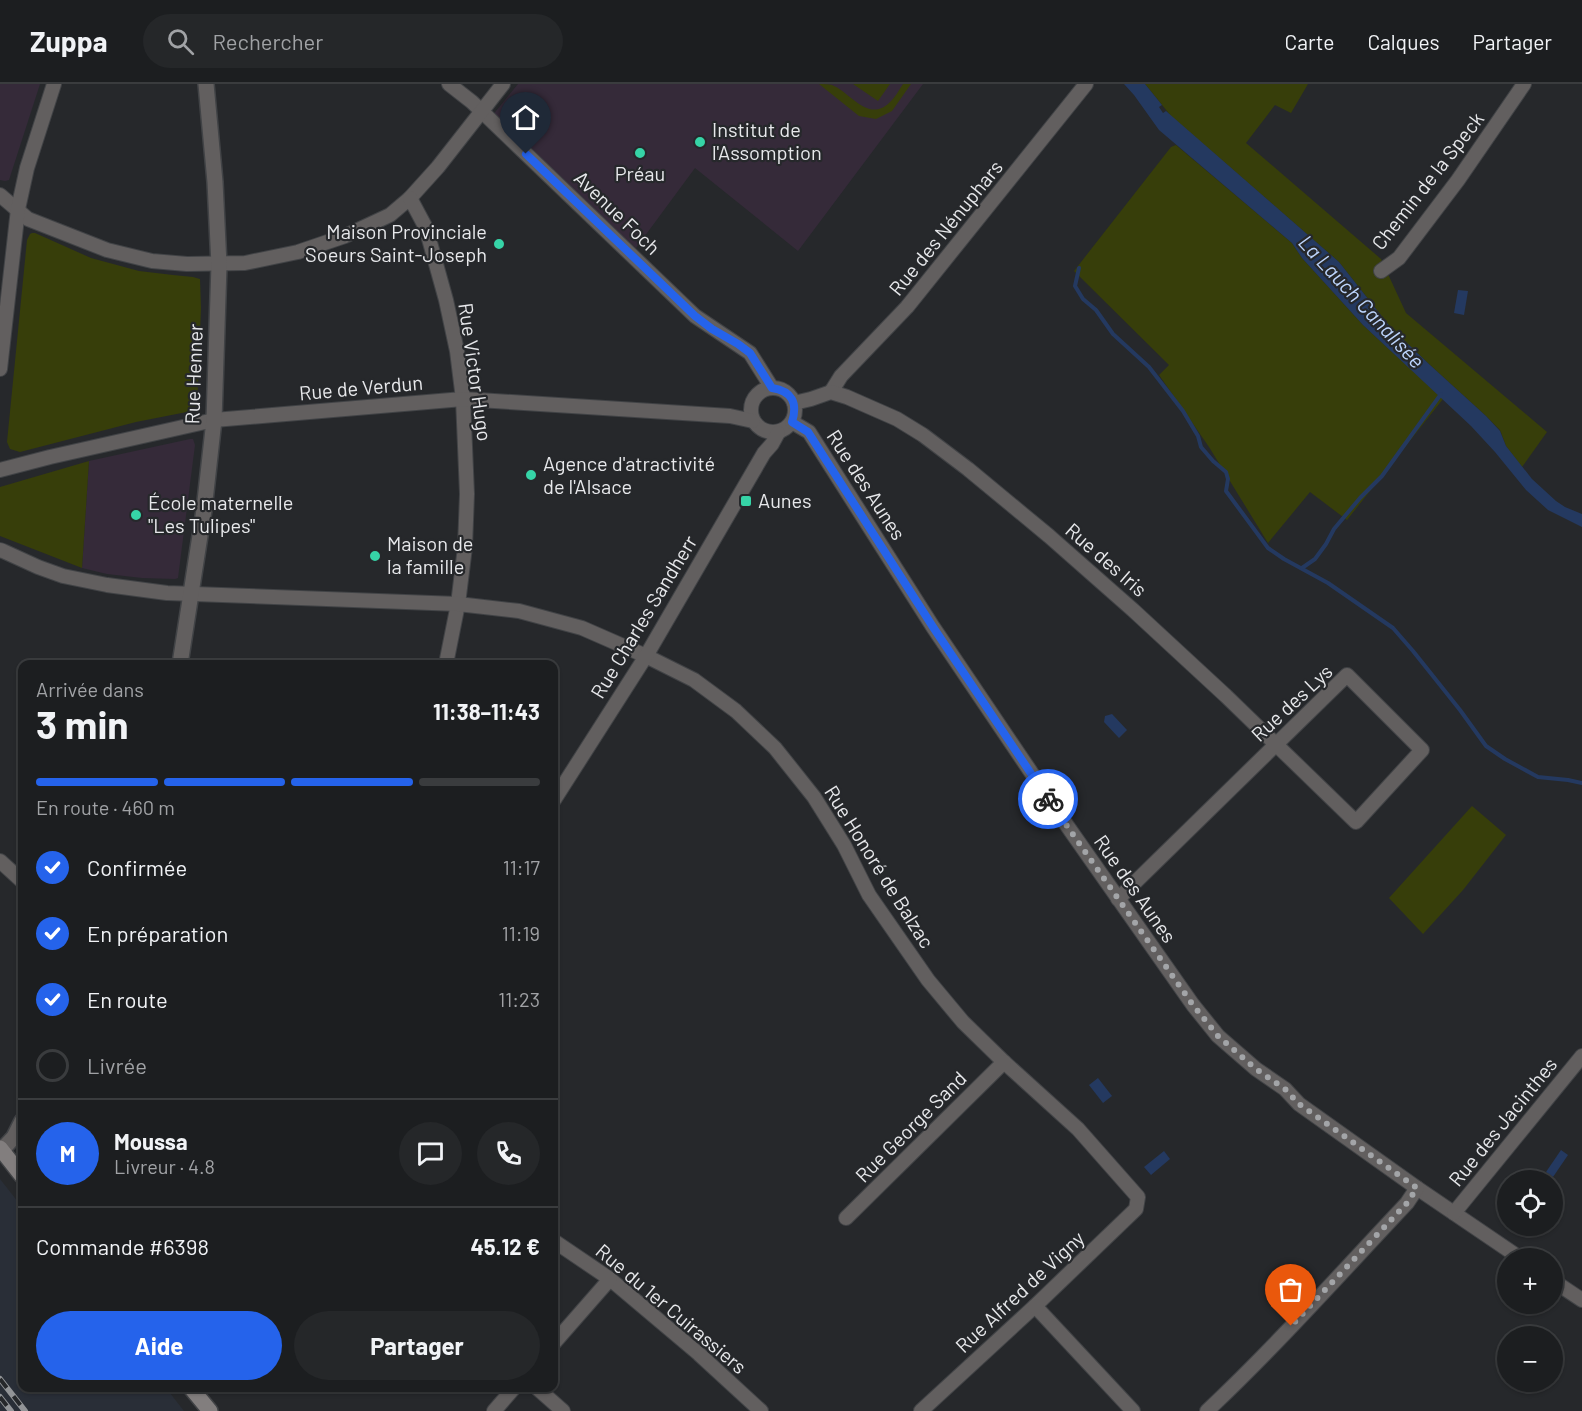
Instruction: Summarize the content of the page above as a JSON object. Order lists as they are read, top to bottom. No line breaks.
{"streets":{"street":["Chemin de la Speck","Avenue Foch","Rue des Nénuphars","Rue Victor Hugo","Rue Henner","Rue de Verdun","Rue des Aunes","Rue des Iris","Rue Charles Sandherr","Rue des Lys","Rue Honoré de Balzac","Rue des Jacinthes","Rue George Sand","Rue Alfred de Vigny","Rue du 1er Cuirassiers"]},"crossings":[["Avenue Foch","Rue de Verdun"],["Avenue Foch","Rue des Aunes"],["Avenue Foch","Rue Charles Sandherr"],["Rue des Nénuphars","Rue des Iris"],["Rue Victor Hugo","Rue de Verdun"],["Rue Victor Hugo","Rue Honoré de Balzac"],["Rue Henner","Rue de Verdun"],["Rue Henner","Rue Honoré de Balzac"],["Rue de Verdun","Rue des Aunes"],["Rue de Verdun","Rue Charles Sandherr"],["Rue des Aunes","Rue Charles Sandherr"],["Rue des Aunes","Rue des Lys"],["Rue des Aunes","Rue des Jacinthes"],["Rue des Iris","Rue des Lys"],["Rue Charles Sandherr","Rue Honoré de Balzac"],["Rue Honoré de Balzac","Rue George Sand"],["Rue Honoré de Balzac","Rue Alfred de Vigny"]],"water":["La Lauch Canalisée"],"places":{"other":["Institut de l'Assomption","Préau","Maison Provinciale Soeurs Saint-Joseph","Agence d'atractivité de l'Alsace","École maternelle \"Les Tulipes\"","Maison de la famille"],"transit":["Aunes"]},"page":{"header":"Zuppa","search":"Rechercher","nav":["Carte","Calques","Partager"],"heading":["3 min","Arrivée dans","11:38–11:43"],"panel":["Moussa","Livreur · 4.8","Commande #6398","45.12 €"],"bar":"En route · 460 m","list":[["Confirmée","11:17"],["En préparation","11:19"],["En route","11:23"],"Livrée"],"round":"M","map_buttons":["+","−"],"buttons":["Aide","Partager"]}}
